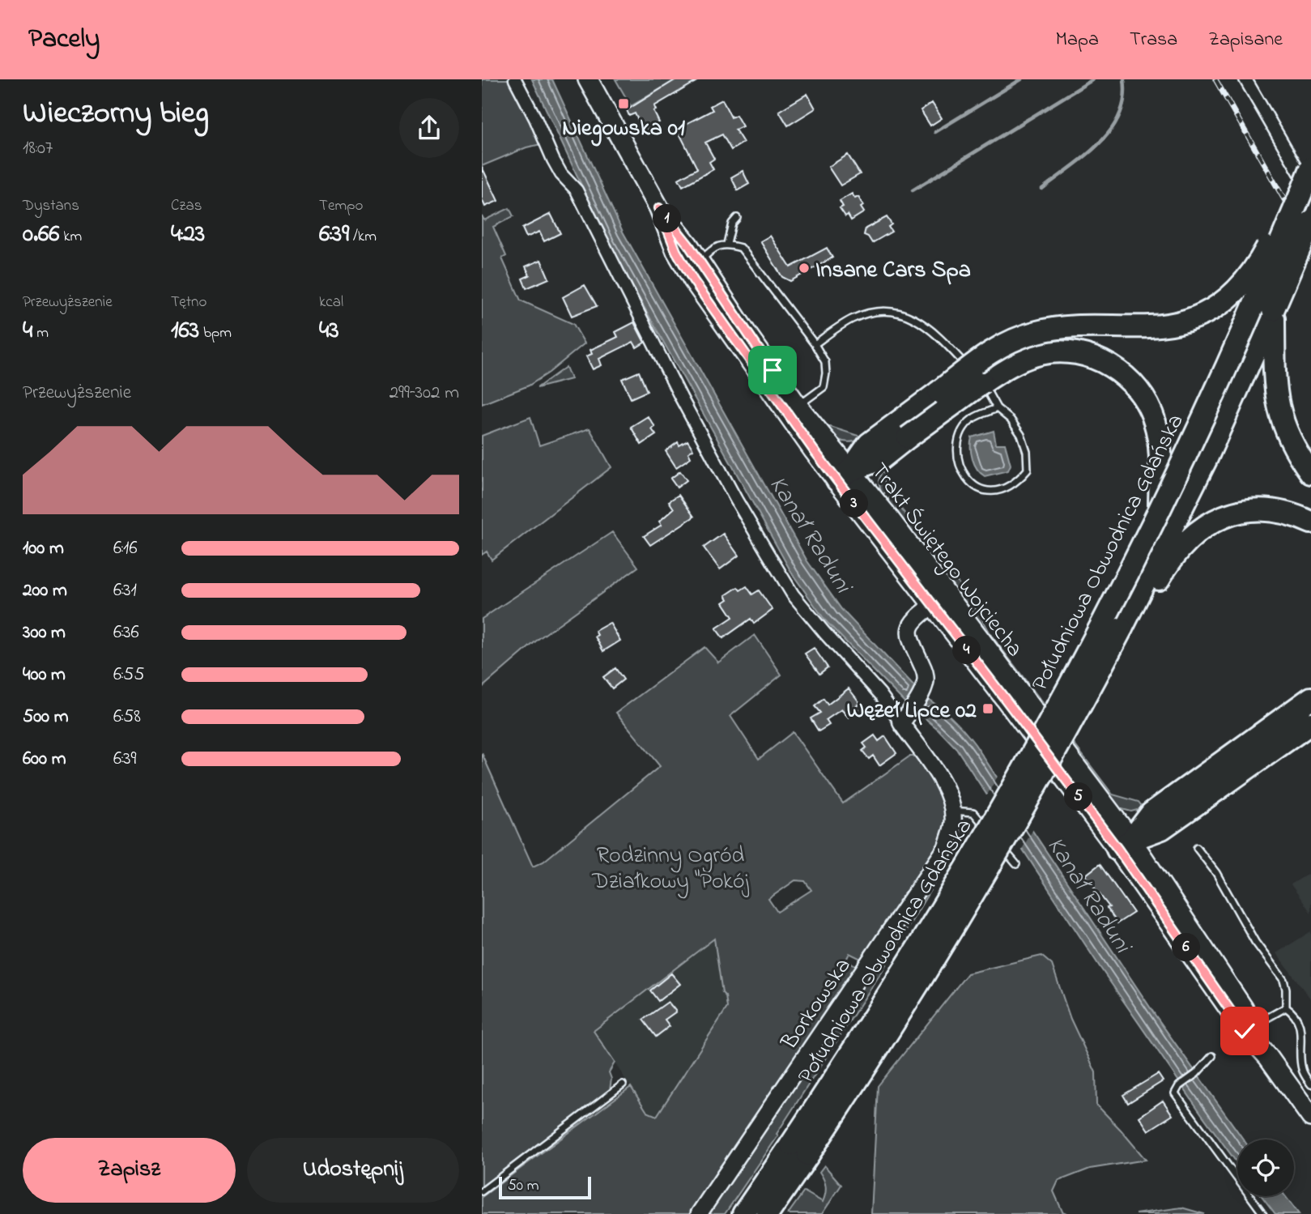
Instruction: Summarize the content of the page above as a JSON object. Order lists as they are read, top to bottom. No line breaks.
{"streets":{"highway":["Południowa Obwodnica Gdańska"],"main road":["Trakt Świętego Wojciecha"],"street":["Borkowska"]},"crossings":[["Trakt Świętego Wojciecha","Borkowska"]],"water":["Kanał Raduni"],"parks":["Rodzinny Ogród Działkowy \"Pokój"],"places":{"transit":["Niegowska 01","Węzeł Lipce 02"],"other":["Insane Cars Spa"]},"scale_bar":"50 m","page":{"header":"Pacely","nav":["Mapa","Trasa","Zapisane"],"heading":["Wieczorny bieg","18:07"],"stats":[["Dystans","0.66 km"],["Czas","4:23"],["Tempo","6:39 /km"],["Przewyższenie","4 m"],["Tętno","163 bpm"],["kcal","43"]],"pins":["1","3","4","5","6"],"chart":["Przewyższenie","299–302 m"],"list":[{"name":"100 m","note":"6:16"},{"name":"200 m","note":"6:31"},{"name":"300 m","note":"6:36"},{"name":"400 m","note":"6:55"},{"name":"500 m","note":"6:58"},{"name":"600 m","note":"6:39"}],"buttons":["Zapisz","Udostępnij"],"scale":"50 m"}}
